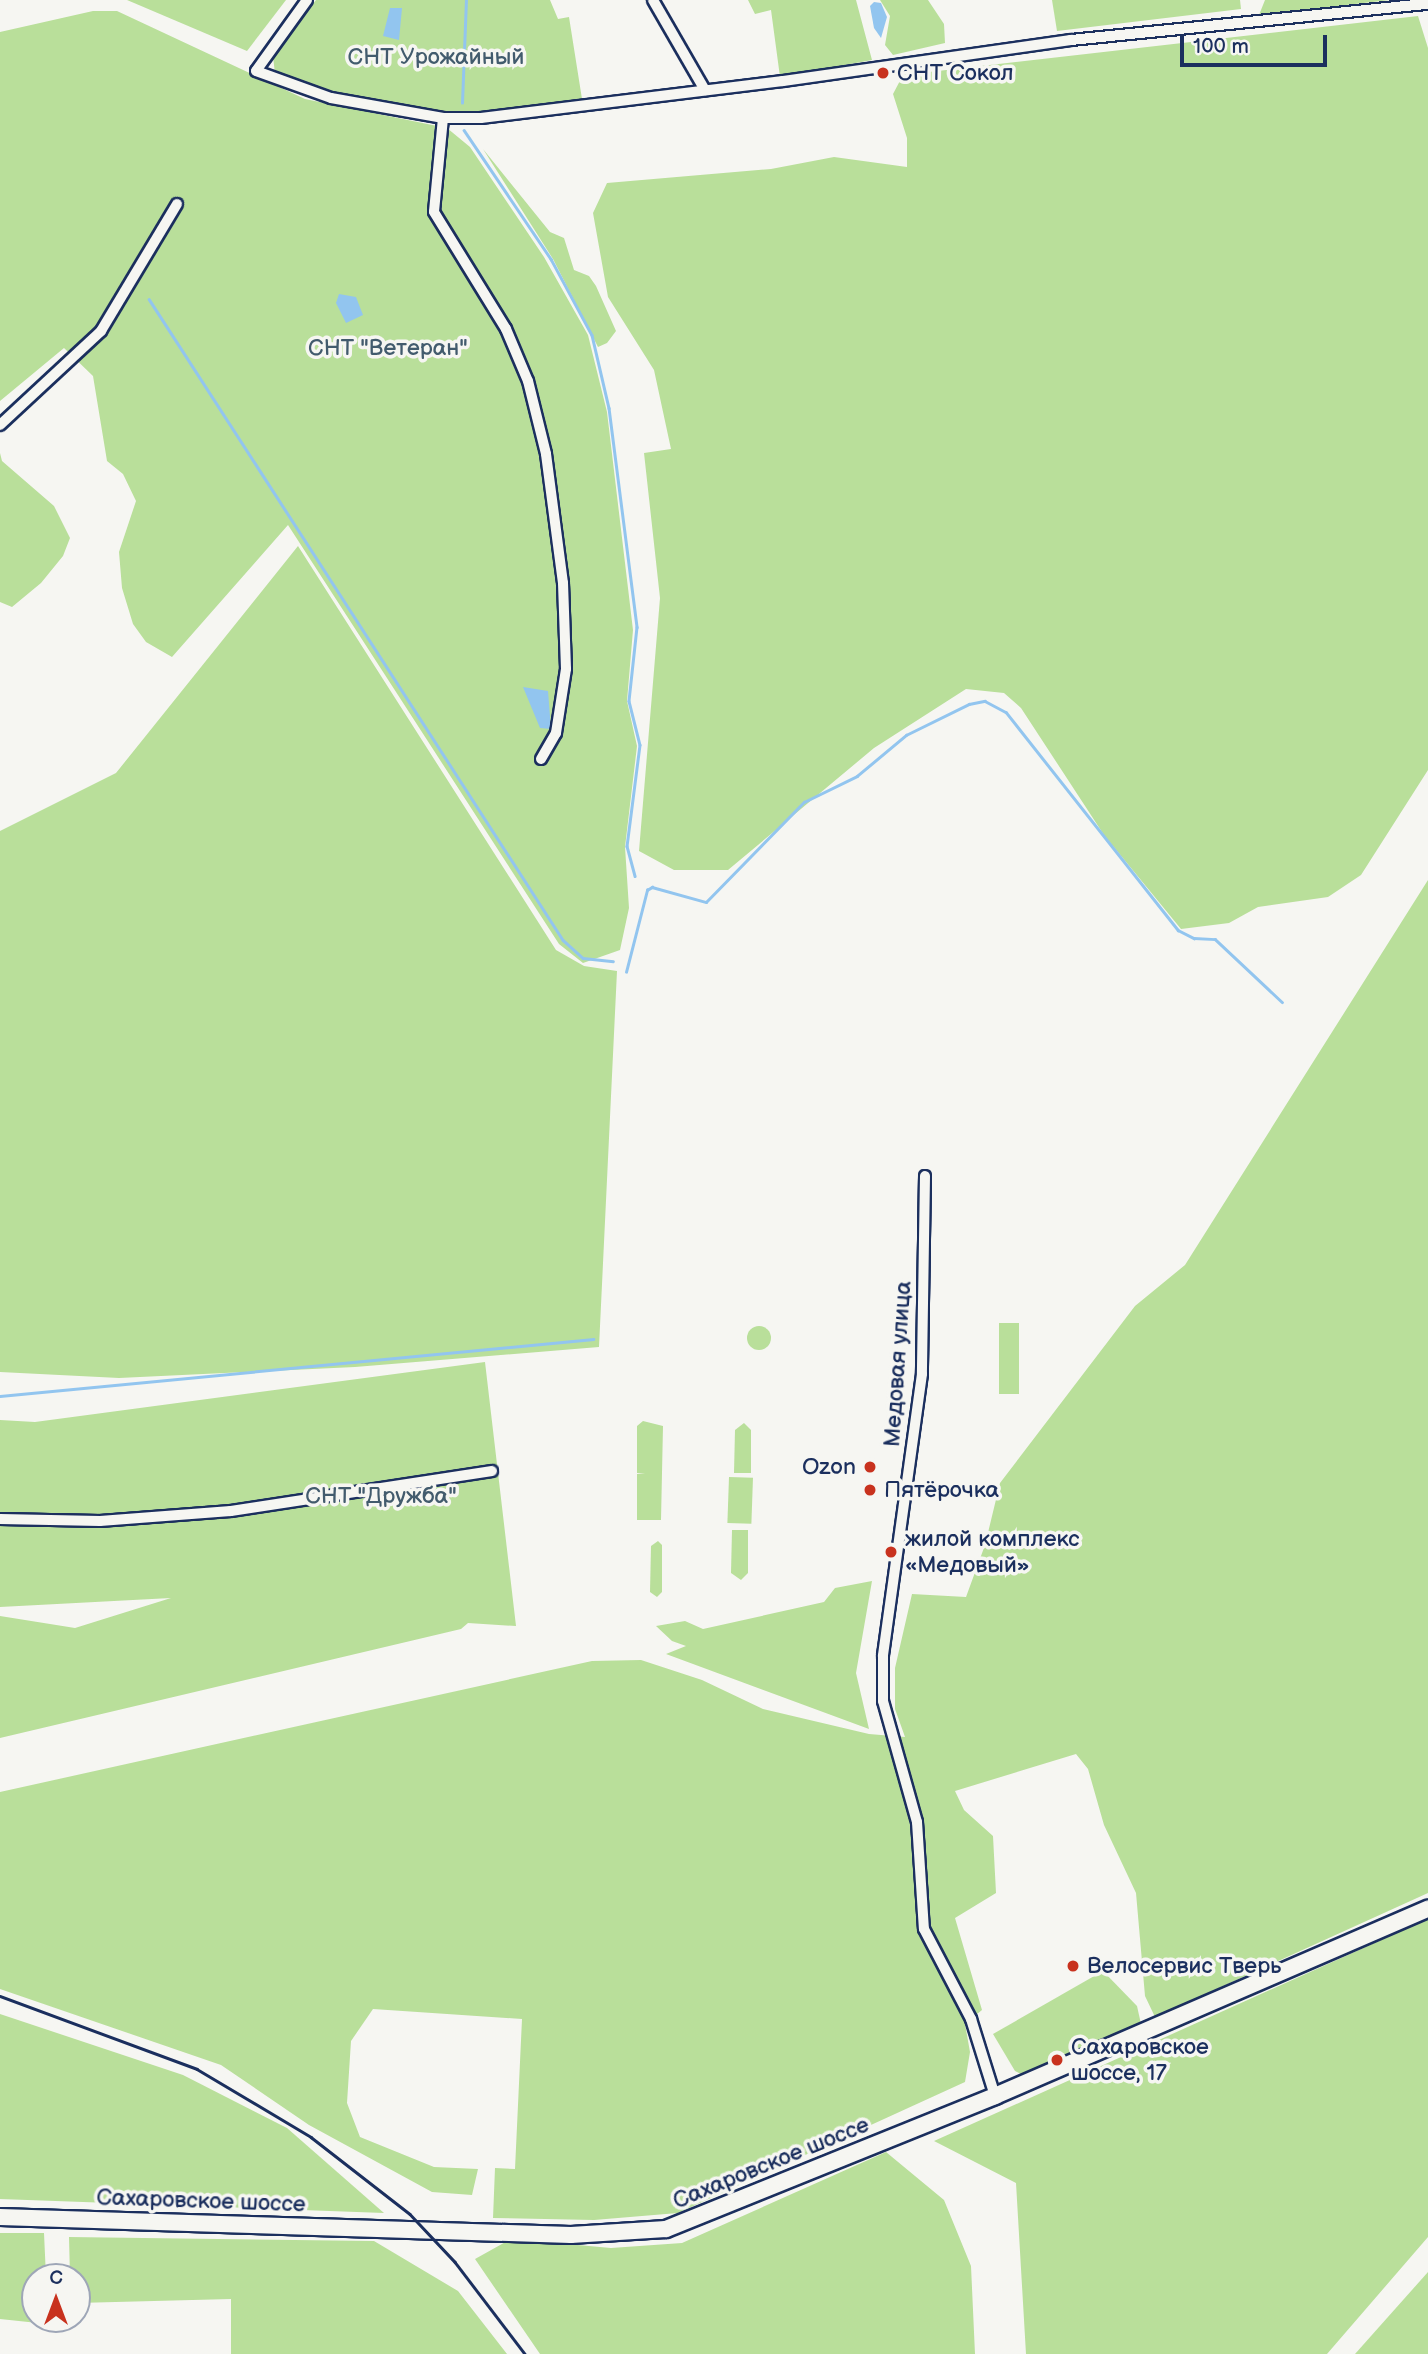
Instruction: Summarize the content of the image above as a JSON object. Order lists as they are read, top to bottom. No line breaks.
{"streets":{"main road":["Сахаровское шоссе"],"street":["Медовая улица"]},"crossings":[["Медовая улица","Сахаровское шоссе"]],"parks":["СНТ Урожайный","СНТ \"Ветеран\"","СНТ \"Дружба\""],"places":["СНТ Сокол","Ozon","Пятёрочка","жилой комплекс «Медовый»","Велосервис Тверь","Сахаровское шоссе, 17"],"scale_bar":"100 m","north":"top"}
